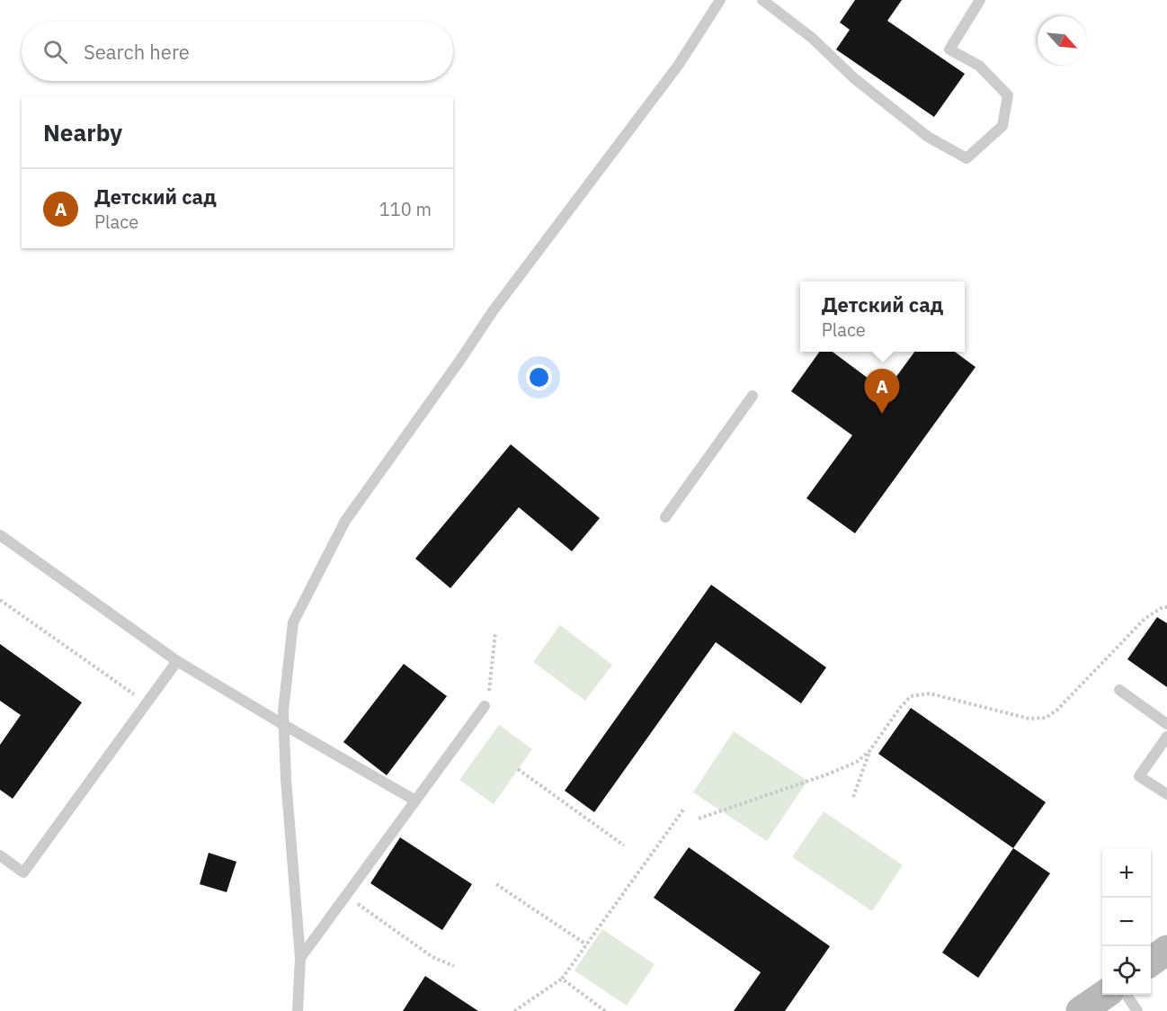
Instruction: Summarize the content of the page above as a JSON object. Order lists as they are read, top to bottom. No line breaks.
{"north":"bottom right","page":{"search":"Search here","heading":"Nearby","list":[{"mark":"A","name":"Детский сад","note":"Place","value":"110 m"}],"popup":["Детский сад","Place"],"pins":"A","map_buttons":["+","−"]}}
